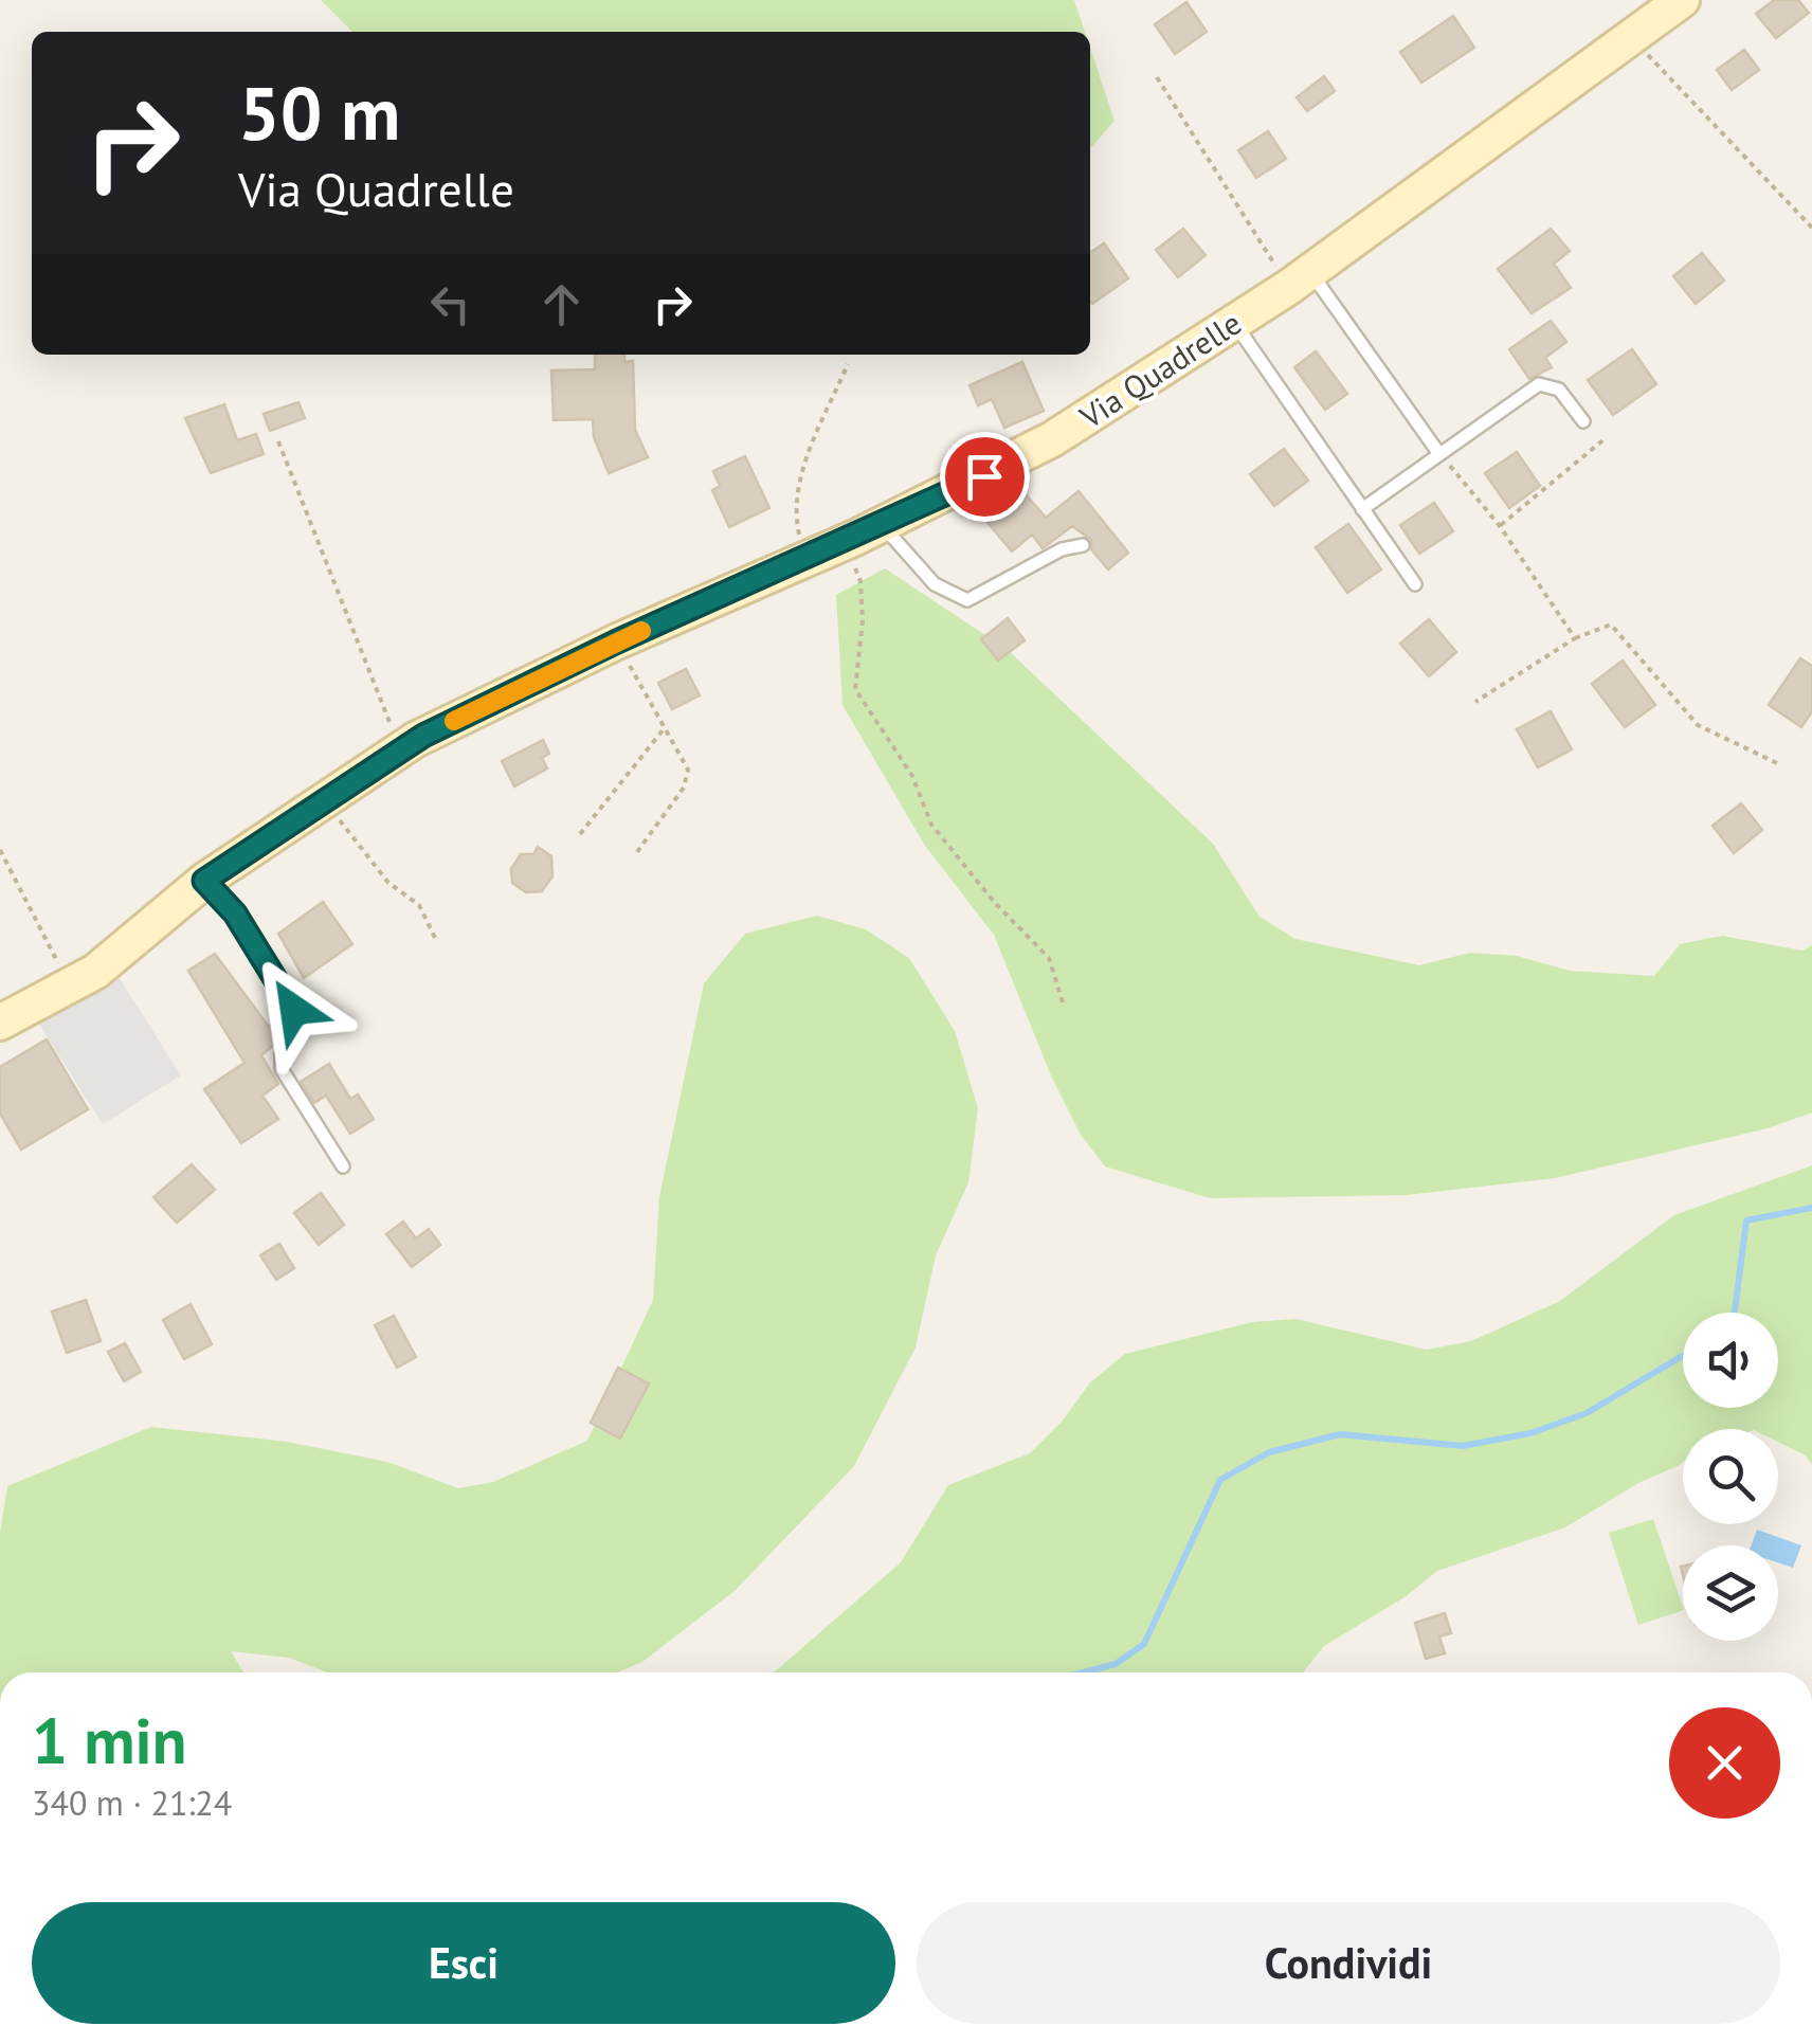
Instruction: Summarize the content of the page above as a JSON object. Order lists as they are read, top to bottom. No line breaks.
{"streets":{"street":["Via Quadrelle"]},"page":{"turn":["50 m","Via Quadrelle"],"heading":["1 min","340 m · 21:24"],"buttons":["Esci","Condividi"]}}
